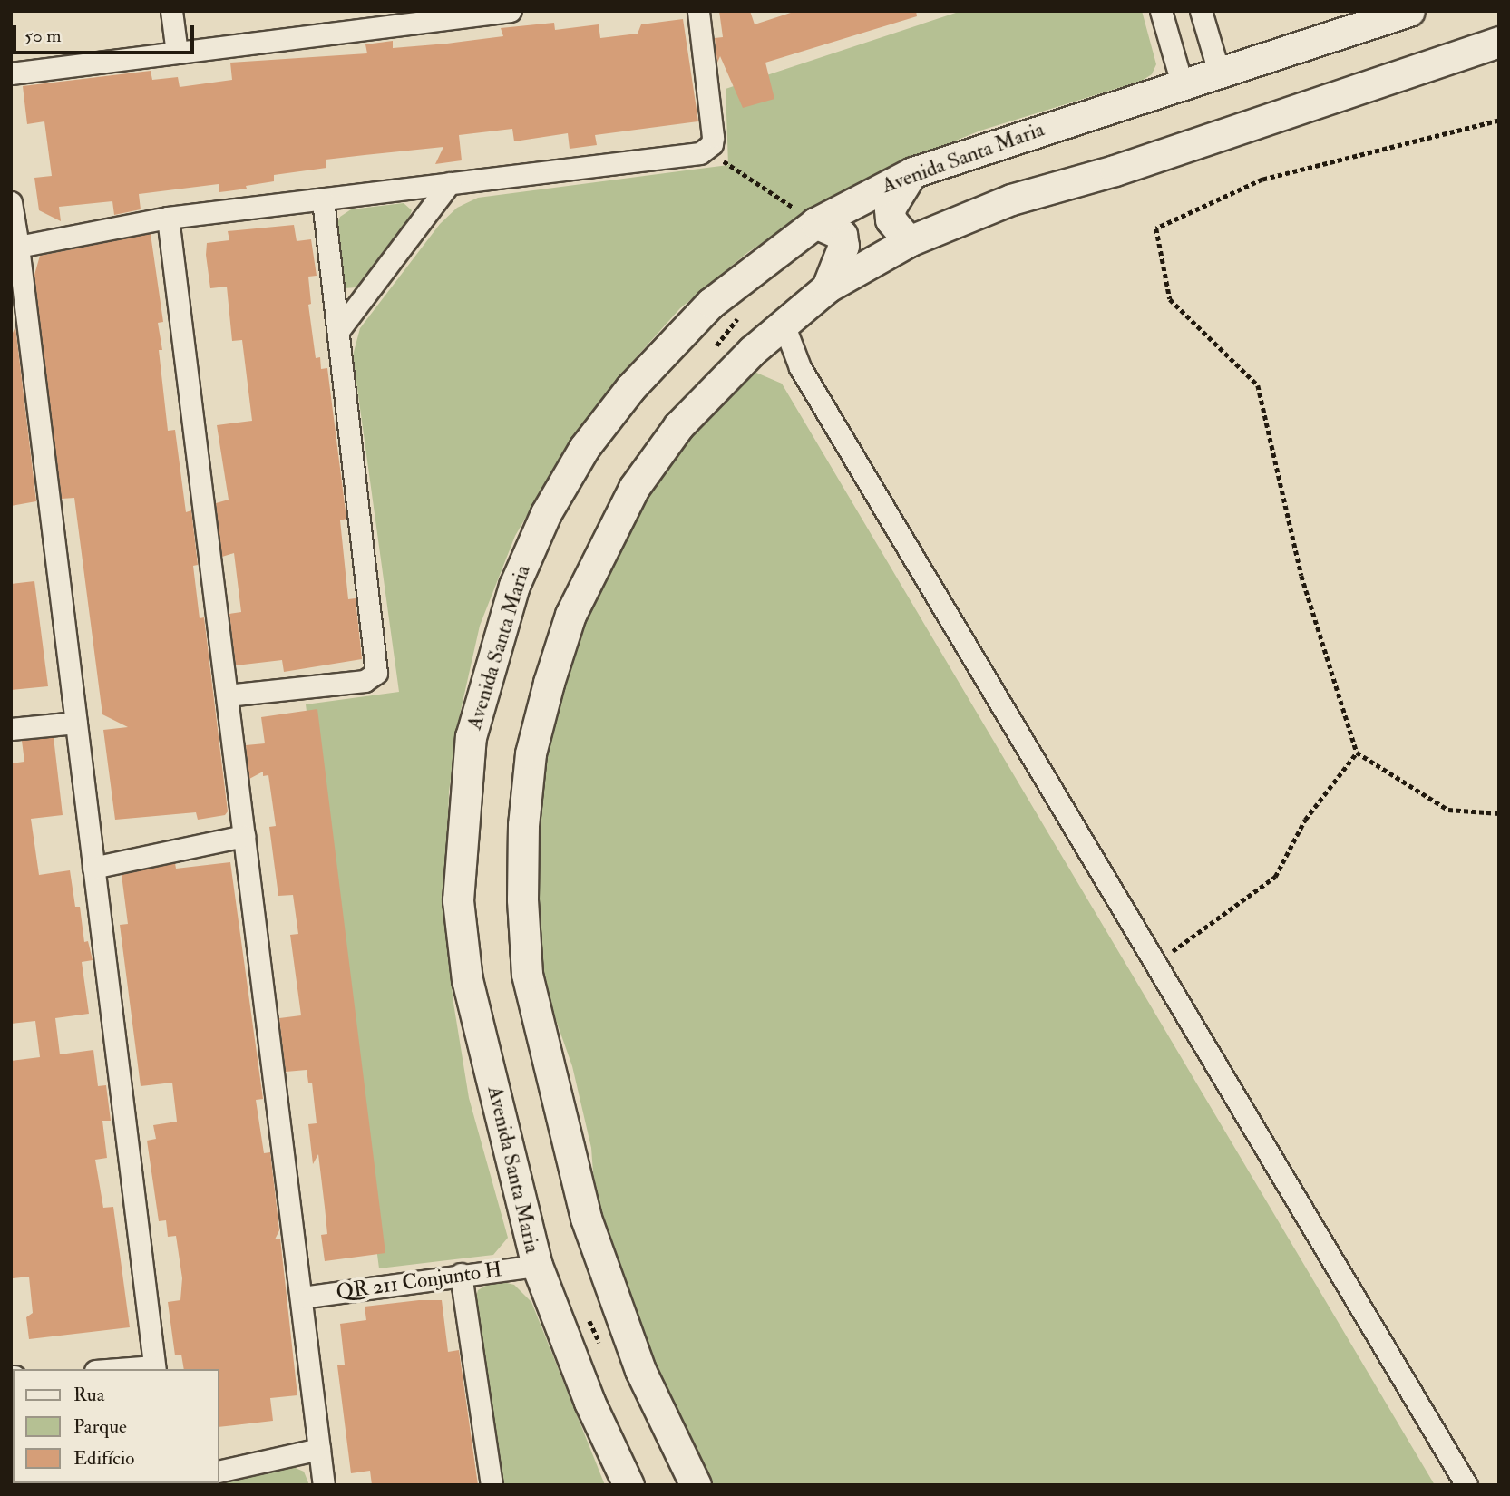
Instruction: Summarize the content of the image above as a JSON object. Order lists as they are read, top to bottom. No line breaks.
{"streets":{"main road":["Avenida Santa Maria"],"street":["QR 211 Conjunto H"]},"crossings":[["Avenida Santa Maria","QR 211 Conjunto H"]],"legend":["Rua","Parque","Edifício"],"scale_bar":"50 m"}
